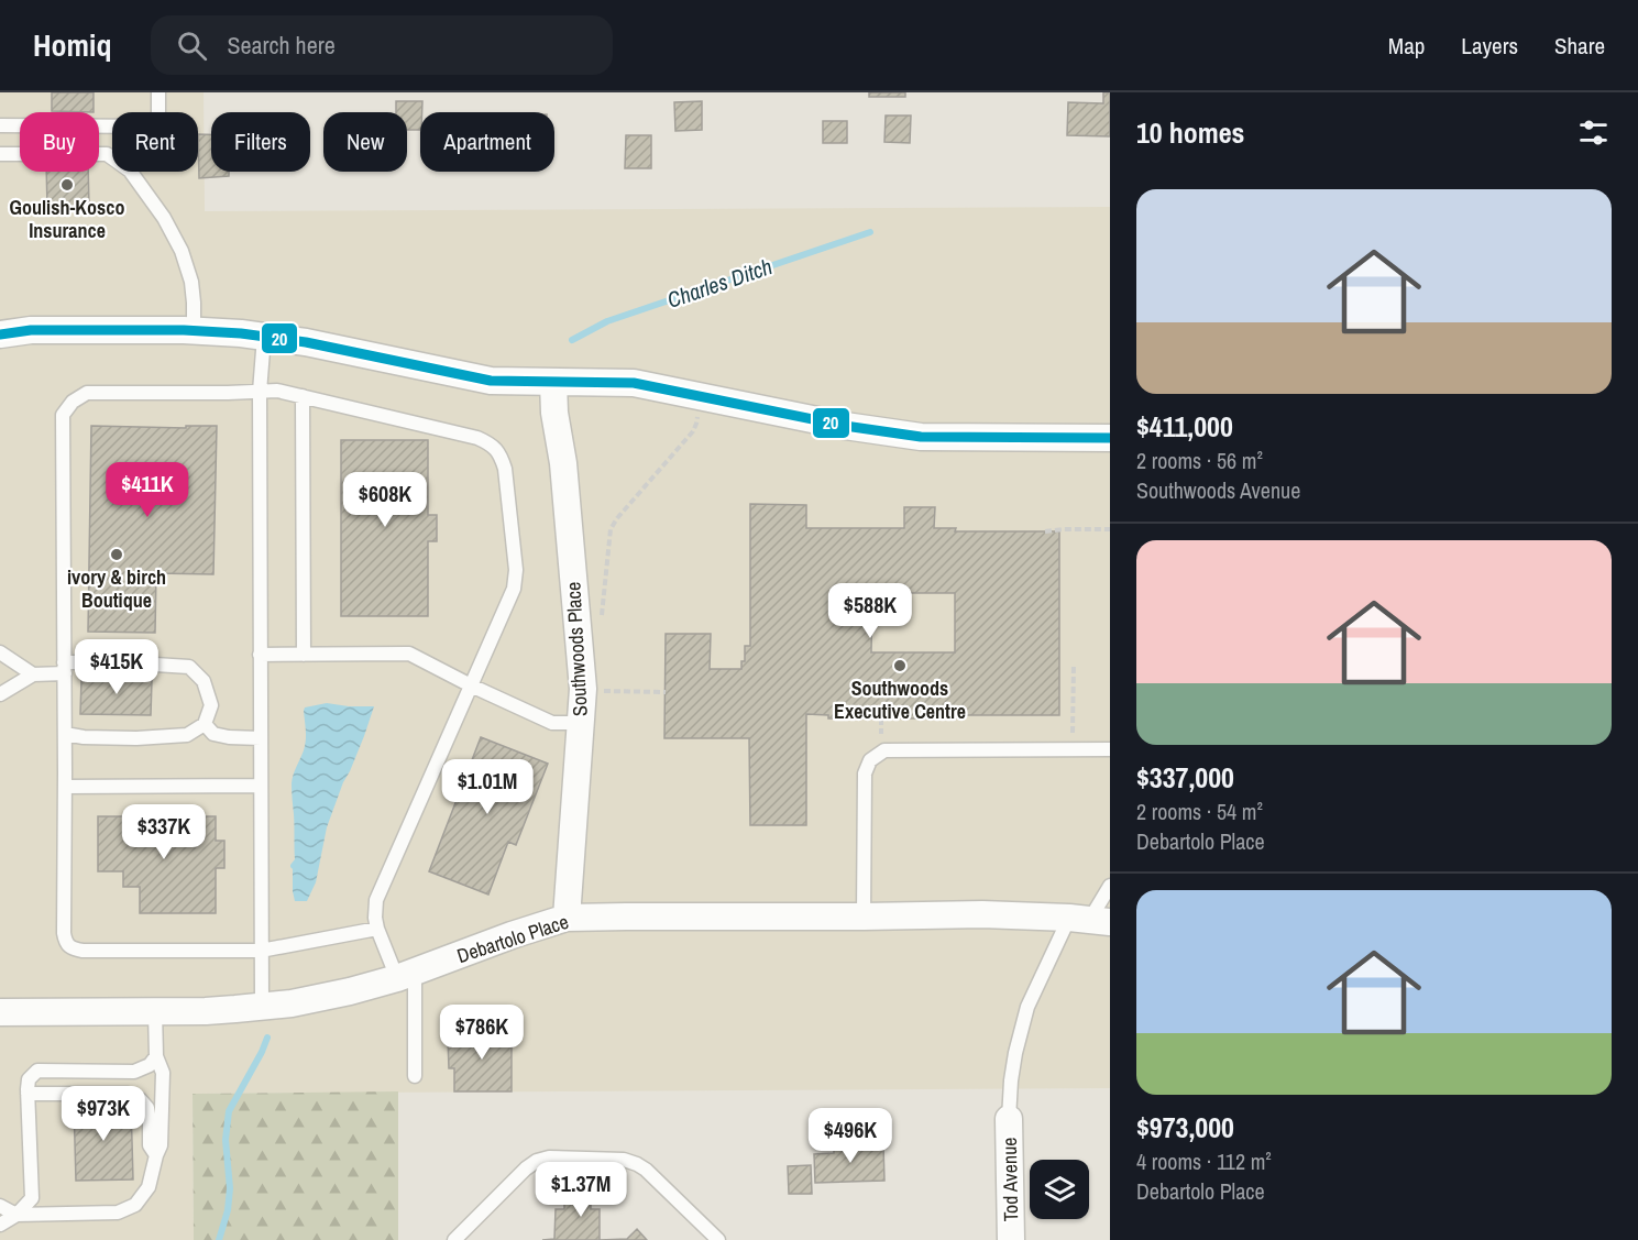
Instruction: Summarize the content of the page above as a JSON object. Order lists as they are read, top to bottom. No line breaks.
{"streets":{"street":["Southwoods Place","Debartolo Place","Tod Avenue"]},"crossings":[["Southwoods Place","Debartolo Place"]],"water":["Charles Ditch"],"places":["Goulish-Kosco Insurance","ivory & birch Boutique","Southwoods Executive Centre"],"lines":["transit line 20"],"page":{"header":"Homiq","search":"Search here","nav":["Map","Layers","Share"],"heading":"10 homes","chip":["Buy","Rent","Filters","New","Apartment"],"list":[{"name":"$411,000","note":"2 rooms · 56 m² · Southwoods Avenue"},{"name":"$337,000","note":"2 rooms · 54 m² · Debartolo Place"},{"name":"$973,000","note":"4 rooms · 112 m² · Debartolo Place"}],"price":["$411K","$608K","$588K","$415K","$1.01M","$337K","$786K","$973K","$496K","$1.37M"]}}
